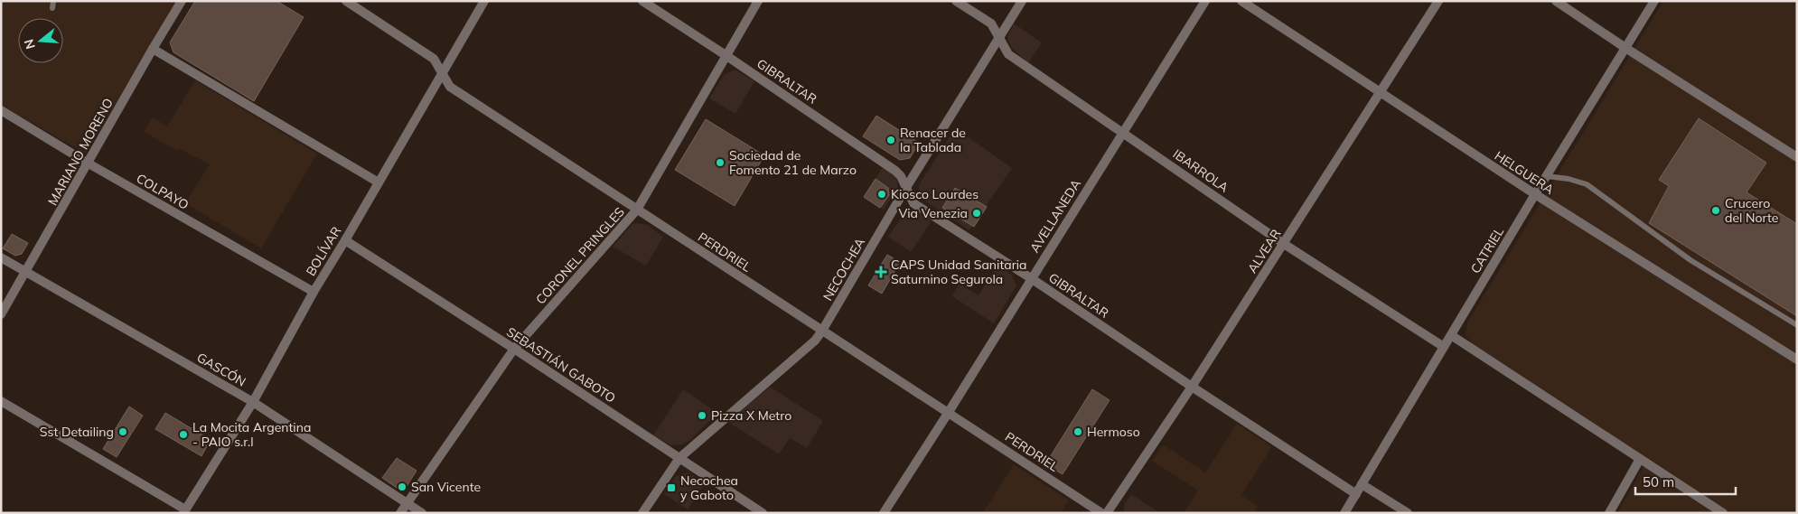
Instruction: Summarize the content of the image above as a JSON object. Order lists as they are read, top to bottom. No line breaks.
{"streets":{"street":["GIBRALTAR","MARIANO MORENO","IBARROLA","HELGUERA","COLPAYO","AVELLANEDA","CATRIEL","BOLÍVAR","ALVEAR","PERDRIEL","CORONEL PRINGLES","NECOCHEA","SEBASTIÁN GABOTO","GASCÓN"]},"crossings":[["GIBRALTAR","AVELLANEDA"],["GIBRALTAR","CATRIEL"],["GIBRALTAR","ALVEAR"],["GIBRALTAR","CORONEL PRINGLES"],["GIBRALTAR","NECOCHEA"],["MARIANO MORENO","COLPAYO"],["MARIANO MORENO","GASCÓN"],["IBARROLA","AVELLANEDA"],["IBARROLA","CATRIEL"],["IBARROLA","ALVEAR"],["IBARROLA","NECOCHEA"],["HELGUERA","CATRIEL"],["HELGUERA","ALVEAR"],["COLPAYO","BOLÍVAR"],["AVELLANEDA","PERDRIEL"],["BOLÍVAR","PERDRIEL"],["BOLÍVAR","SEBASTIÁN GABOTO"],["BOLÍVAR","GASCÓN"],["PERDRIEL","CORONEL PRINGLES"],["PERDRIEL","NECOCHEA"],["CORONEL PRINGLES","SEBASTIÁN GABOTO"],["CORONEL PRINGLES","GASCÓN"],["NECOCHEA","SEBASTIÁN GABOTO"]],"places":{"other":["Renacer de la Tablada","Sociedad de Fomento 21 de Marzo","Kiosco Lourdes","Crucero del Norte","Via Venezia","Pizza X Metro","Sst Detailing","Hermoso","La Mocita Argentina - PAIO s.r.l","San Vicente"],"health":["CAPS Unidad Sanitaria Saturnino Segurola"],"transit":["Necochea y Gaboto"]},"scale_bar":"50 m","north":"left"}
